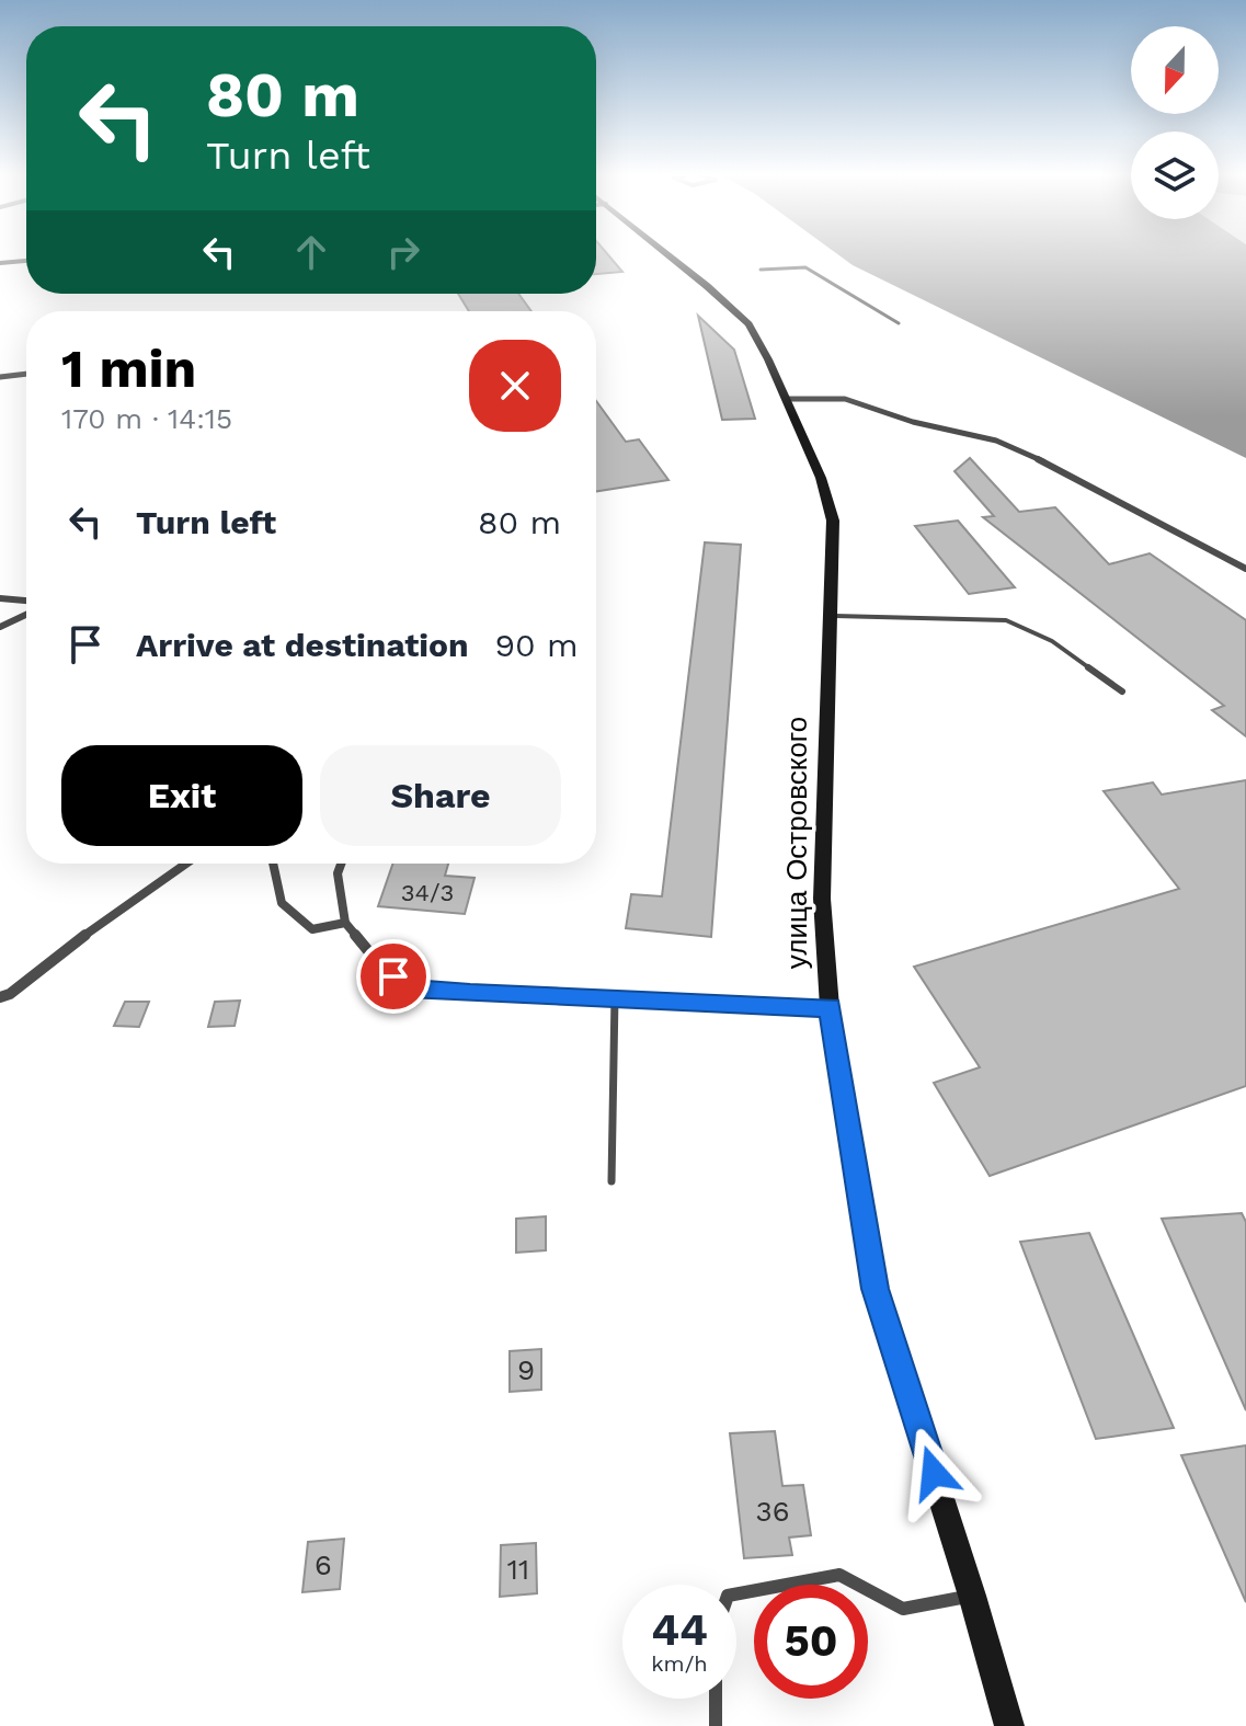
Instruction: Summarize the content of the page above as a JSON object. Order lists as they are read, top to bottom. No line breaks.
{"streets":{"main road":["улица Островского"]},"house_numbers":["34/3","9","36","6","11"],"north":"bottom","page":{"turn":["80 m","Turn left"],"heading":["1 min","170 m · 14:15"],"list":[{"name":"Turn left","value":"80 m"},{"name":"Arrive at destination","value":"90 m"}],"buttons":["Exit","Share"],"speed":"44 km/h","limit":"50"}}
